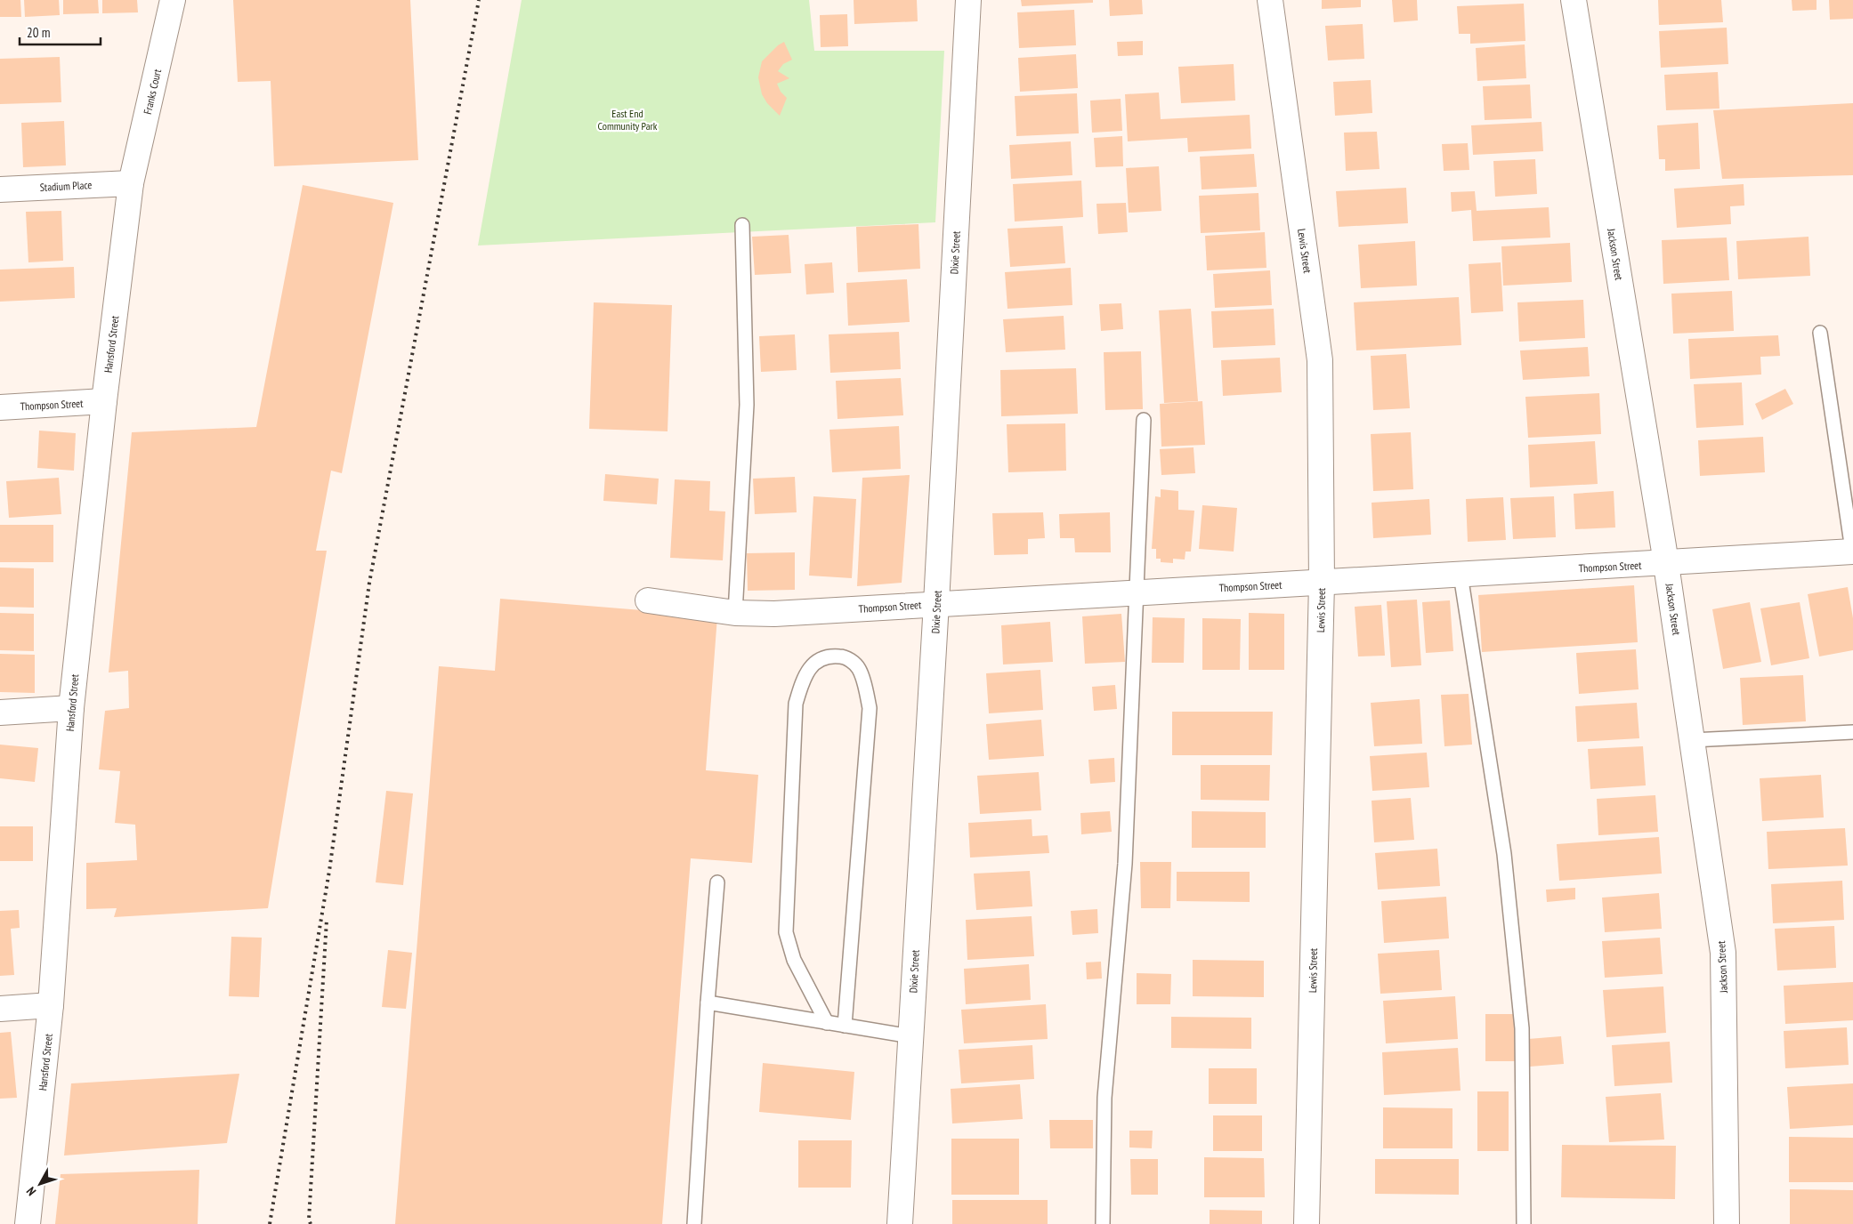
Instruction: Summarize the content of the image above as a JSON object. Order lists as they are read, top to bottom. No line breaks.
{"streets":{"street":["Franks Court","Stadium Place","Lewis Street","Dixie Street","Jackson Street","Hansford Street","Thompson Street"]},"crossings":[["Franks Court","Stadium Place"],["Franks Court","Hansford Street"],["Stadium Place","Hansford Street"],["Lewis Street","Thompson Street"],["Dixie Street","Thompson Street"],["Jackson Street","Thompson Street"],["Hansford Street","Thompson Street"]],"parks":["East End Community Park"],"scale_bar":"20 m","north":"bottom left"}
